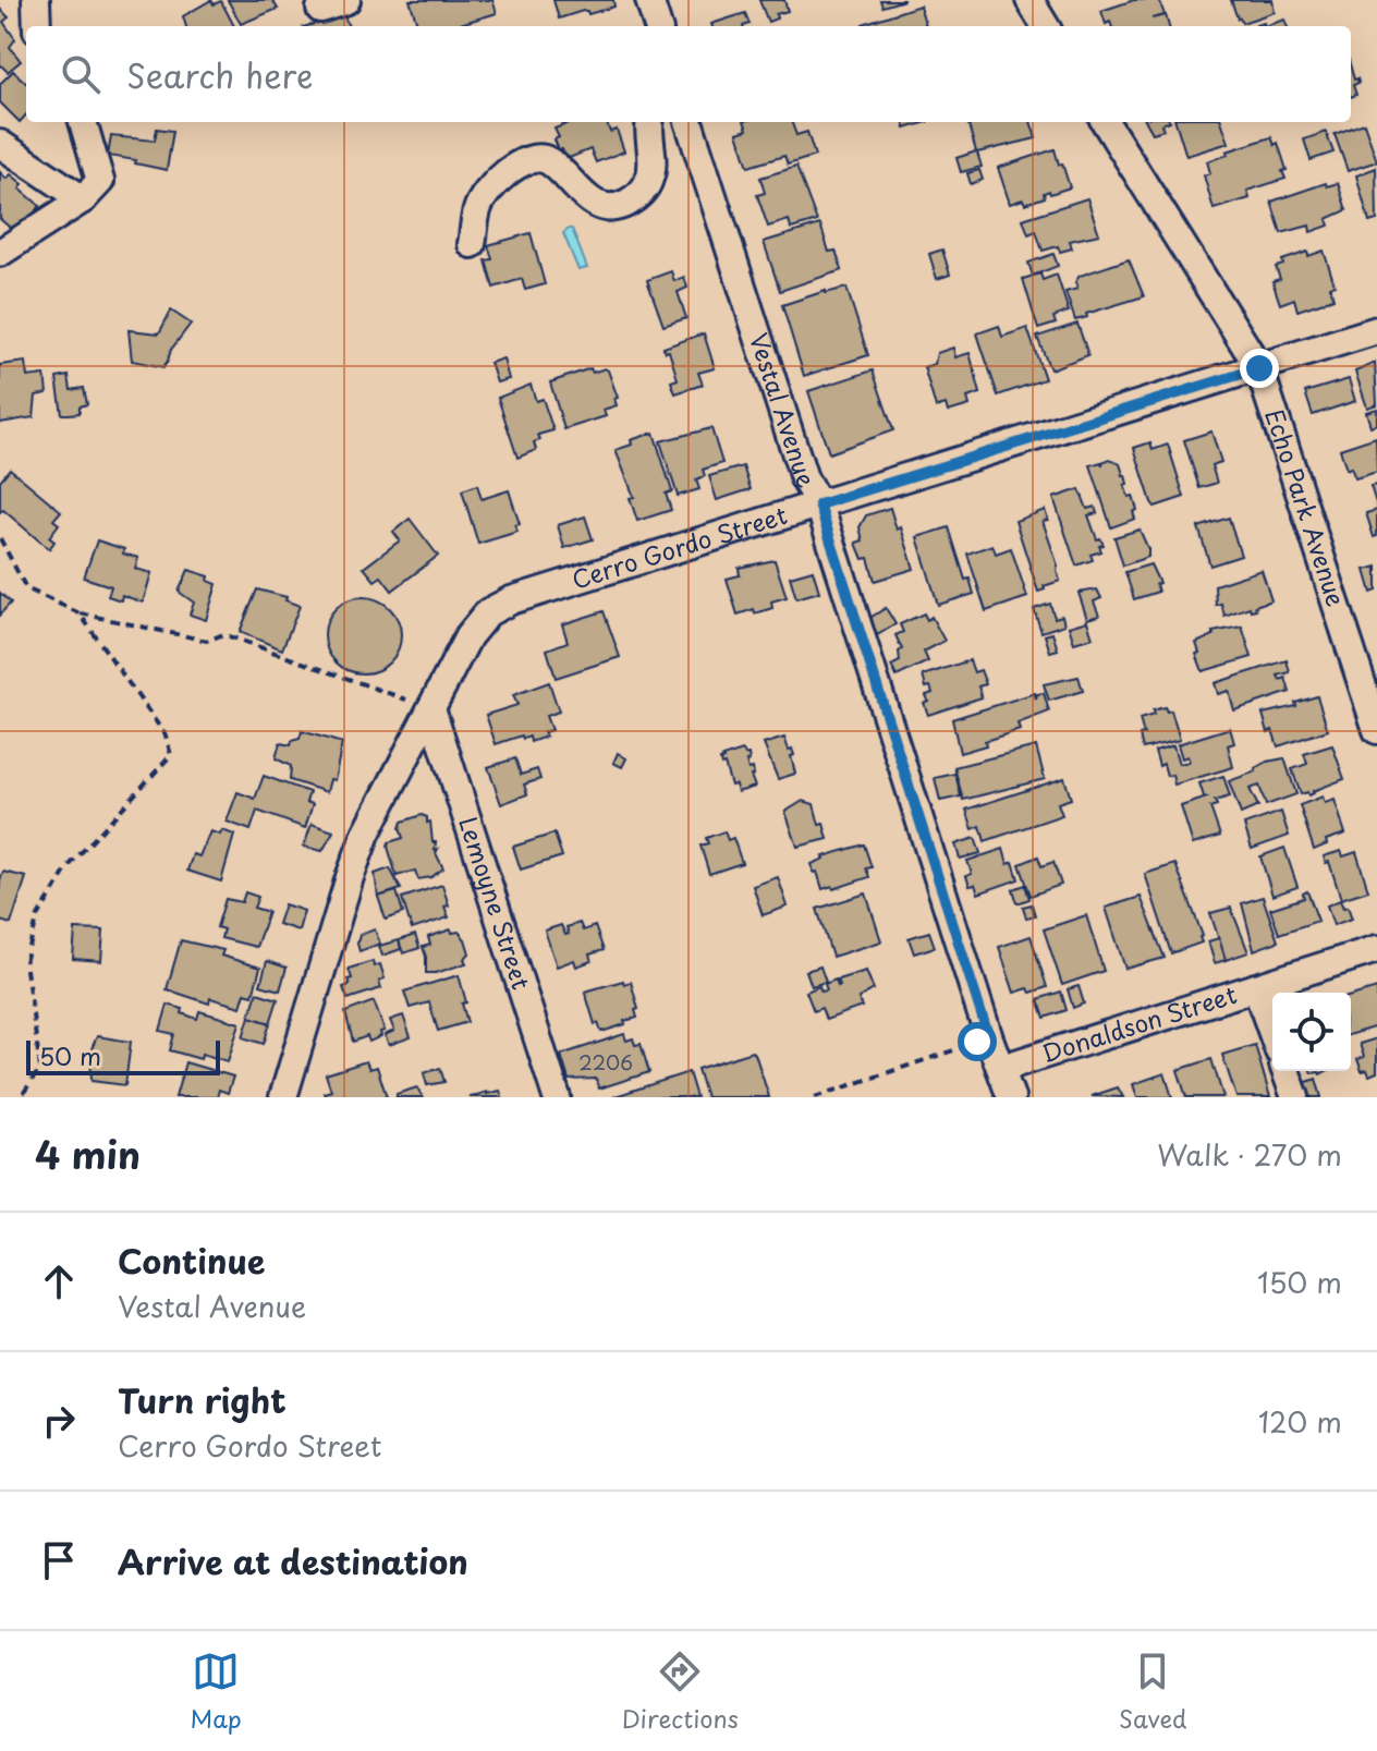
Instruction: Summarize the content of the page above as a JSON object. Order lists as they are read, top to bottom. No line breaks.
{"streets":{"street":["Vestal Avenue","Echo Park Avenue","Cerro Gordo Street","Lemoyne Street","Donaldson Street"]},"crossings":[["Vestal Avenue","Cerro Gordo Street"],["Vestal Avenue","Donaldson Street"],["Echo Park Avenue","Cerro Gordo Street"],["Cerro Gordo Street","Lemoyne Street"]],"house_numbers":["2206"],"scale_bar":"50 m","page":{"search":"Search here","scale":"50 m","heading":["4 min","Walk · 270 m"],"list":[["Continue","Vestal Avenue","150 m"],["Turn right","Cerro Gordo Street","120 m"],"Arrive at destination"],"nav":["Map","Directions","Saved"]}}
